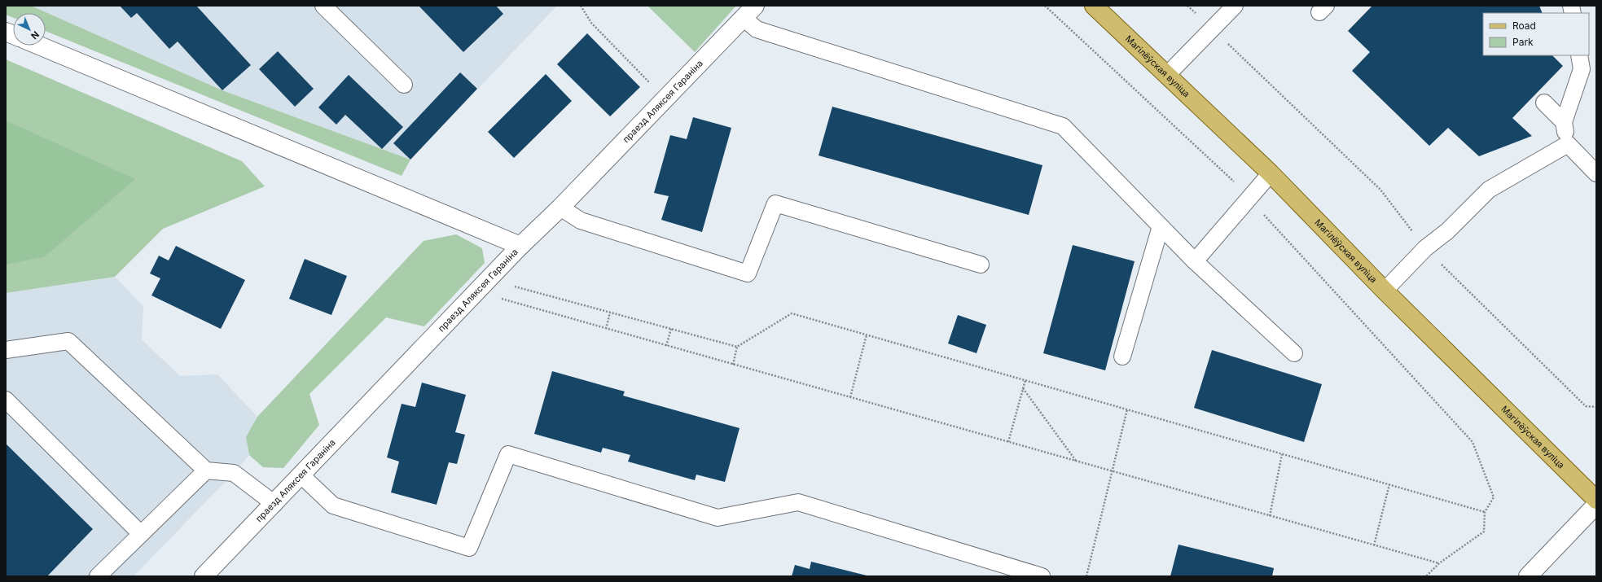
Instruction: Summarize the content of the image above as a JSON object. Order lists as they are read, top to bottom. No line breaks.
{"streets":{"main road":["Магілёўская вуліца"],"street":["праезд Аляксея Гараніна"]},"legend":["Road","Park"],"north":"bottom right"}
